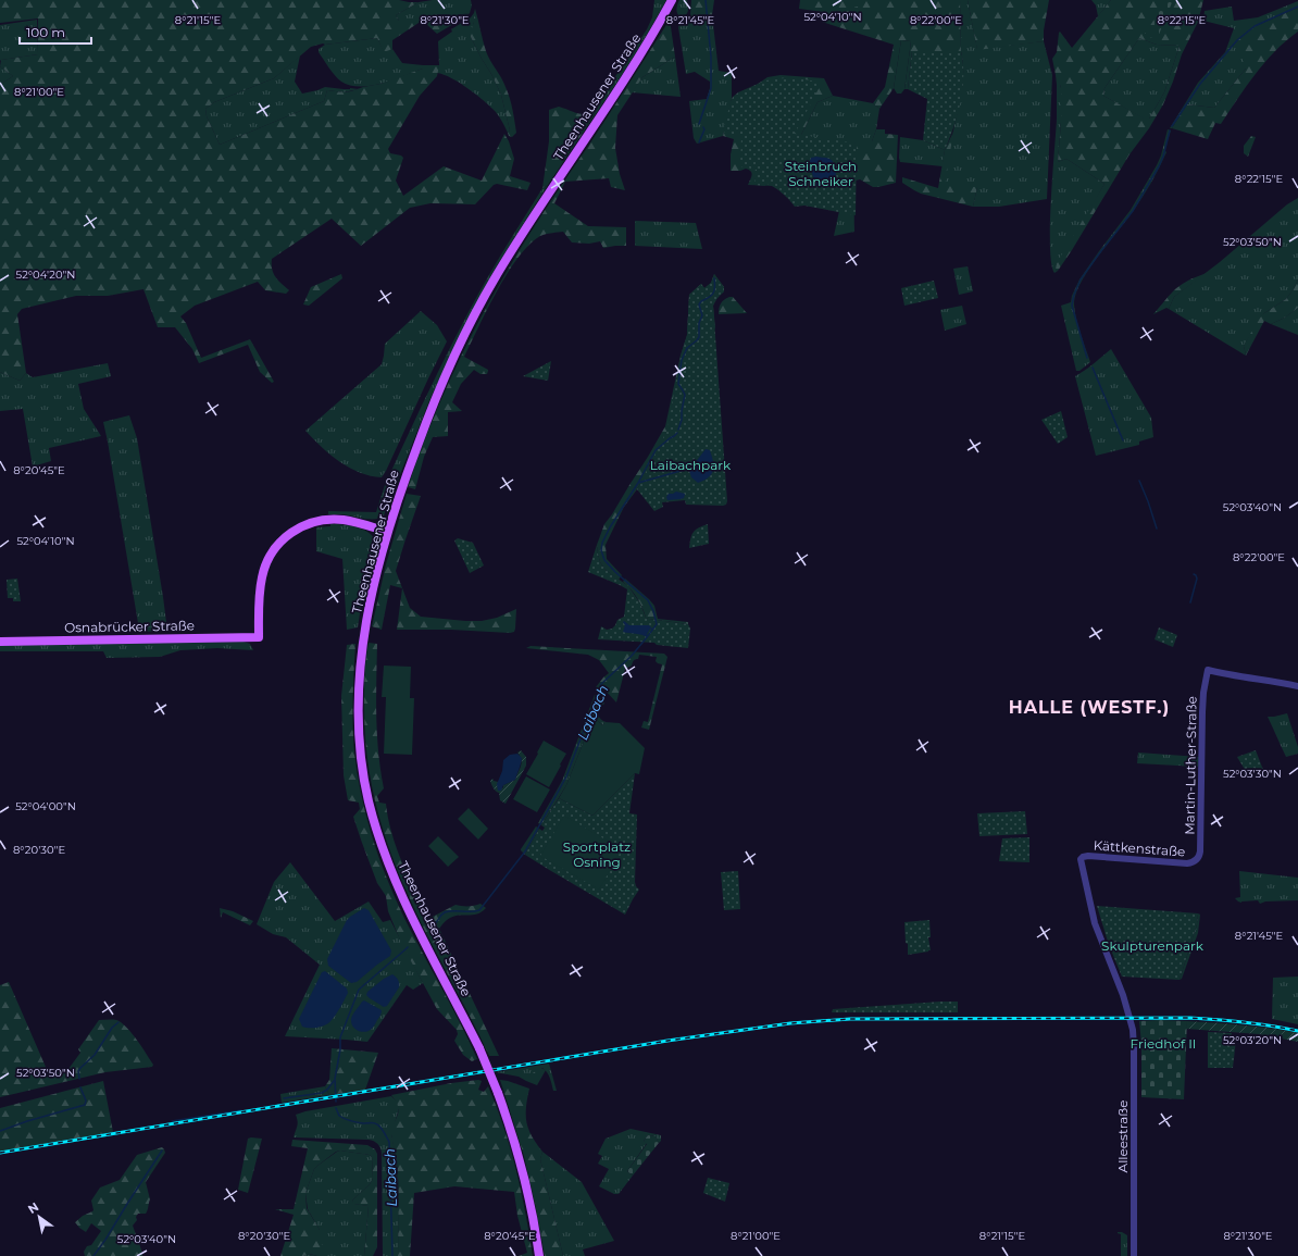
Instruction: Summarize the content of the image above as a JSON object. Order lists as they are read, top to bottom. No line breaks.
{"streets":{"main road":["Theenhausener Straße","Osnabrücker Straße"],"street":["Martin-Luther-Straße","Kättkenstraße","Alleestraße"]},"crossings":[["Theenhausener Straße","Osnabrücker Straße"],["Martin-Luther-Straße","Kättkenstraße"],["Kättkenstraße","Alleestraße"]],"districts":["HALLE (WESTF.)"],"water":["Laibach"],"parks":["Steinbruch Schneiker","Laibachpark","Sportplatz Osning","Skulpturenpark","Friedhof II"],"scale_bar":"100 m","north":"top left","coordinates":["52°04'10\"N","8°21'30\"E","8°21'15\"E","8°21'45\"E","8°22'00\"E","8°22'15\"E","8°21'00\"E","52°03'50\"N","52°04'20\"N","8°20'45\"E","52°03'40\"N","52°03'30\"N","52°04'00\"N","8°20'30\"E","52°03'20\"N"]}
